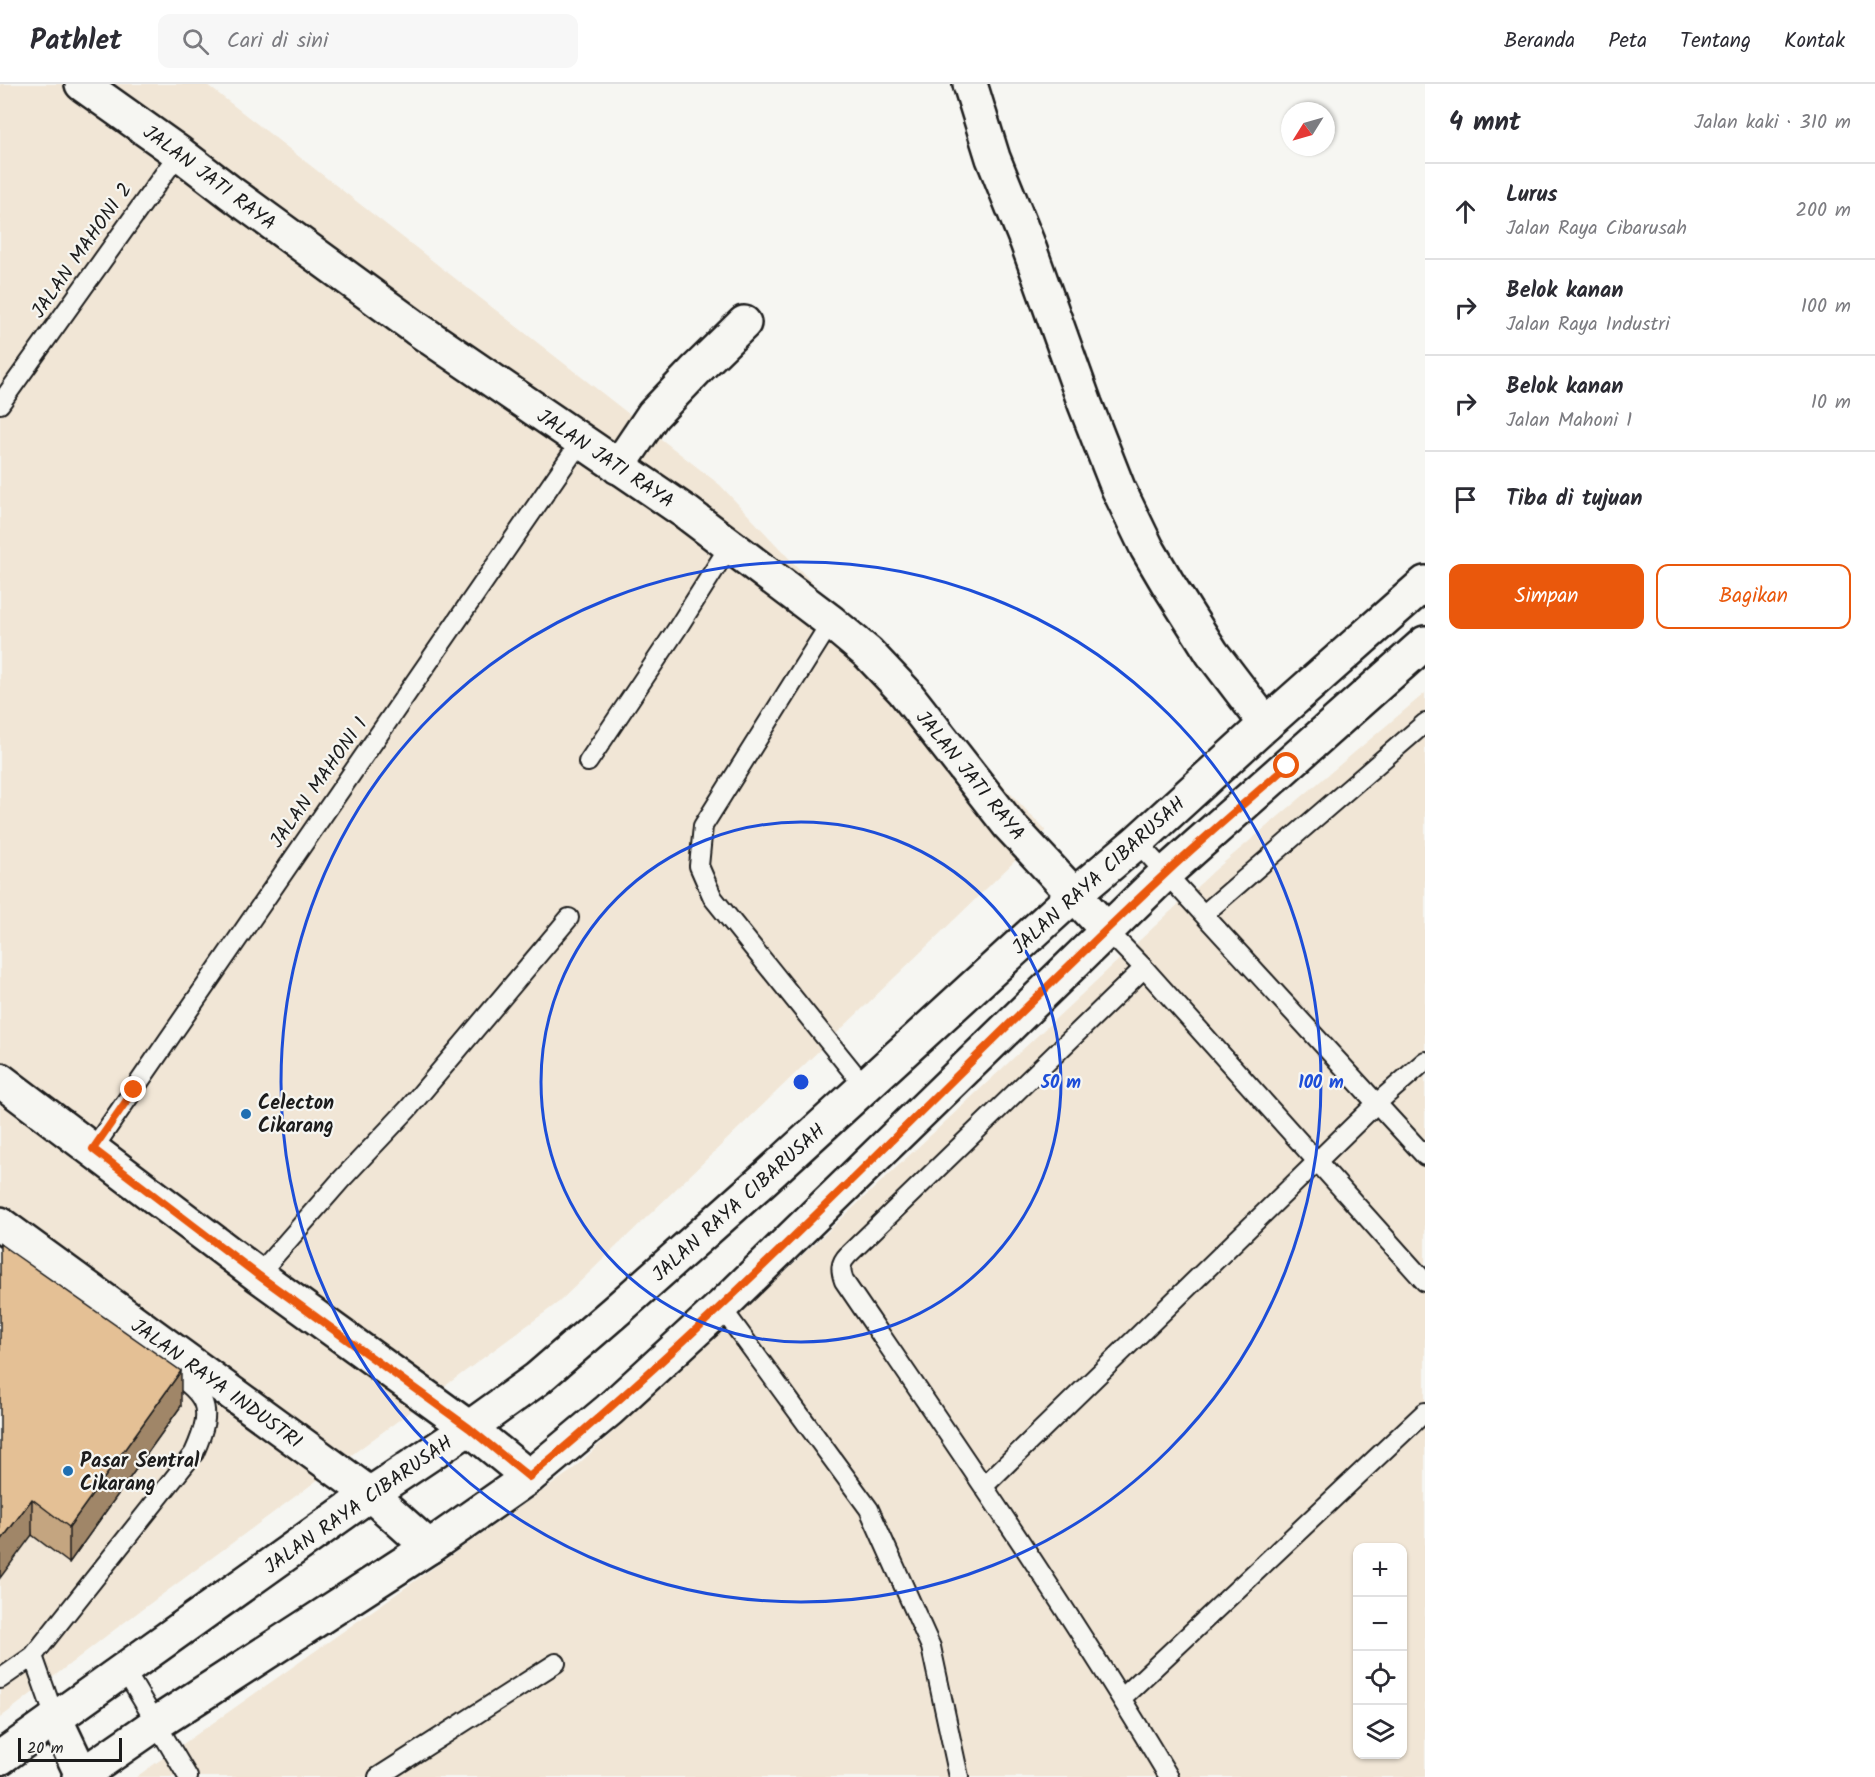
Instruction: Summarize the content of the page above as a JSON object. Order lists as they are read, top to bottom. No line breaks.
{"streets":{"main road":["JALAN JATI RAYA","JALAN RAYA CIBARUSAH","JALAN RAYA INDUSTRI"],"lane":["JALAN MAHONI 2","JALAN MAHONI 1"]},"crossings":[["JALAN JATI RAYA","JALAN MAHONI 2"],["JALAN JATI RAYA","JALAN MAHONI 1"],["JALAN JATI RAYA","JALAN RAYA CIBARUSAH"],["JALAN RAYA CIBARUSAH","JALAN RAYA INDUSTRI"]],"places":["Celecton Cikarang","Pasar Sentral Cikarang"],"scale_bar":"20 m","north":"bottom left","page":{"header":"Pathlet","search":"Cari di sini","nav":["Beranda","Peta","Tentang","Kontak"],"heading":["4 mnt","Jalan kaki · 310 m"],"list":[["Lurus","Jalan Raya Cibarusah","200 m"],["Belok kanan","Jalan Raya Industri","100 m"],["Belok kanan","Jalan Mahoni 1","10 m"],"Tiba di tujuan"],"buttons":["Simpan","Bagikan"],"map_buttons":["+","−"],"scale":"20 m"},"rings":["50 m","100 m"]}
